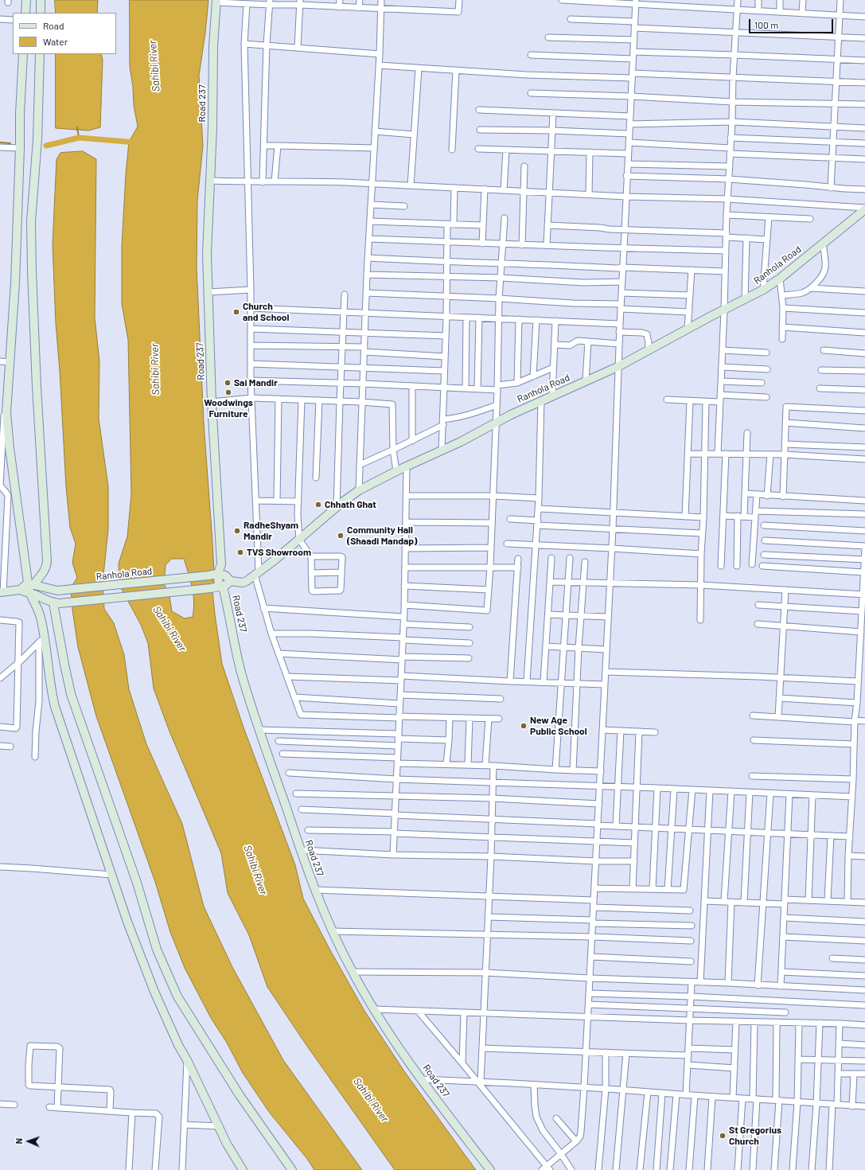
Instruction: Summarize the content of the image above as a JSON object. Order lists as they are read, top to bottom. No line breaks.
{"streets":{"street":["Road 237","Ranhola Road"]},"crossings":[["Road 237","Ranhola Road"]],"water":["Sahibi River"],"places":["Church and School","Sai Mandir","Woodwings Furniture","Chhath Ghat","RadheShyam Mandir","Community Hall (Shaadi Mandap)","TVS Showroom","New Age Public School","St Gregorius Church"],"legend":["Road","Water"],"scale_bar":"100 m","north":"left"}
